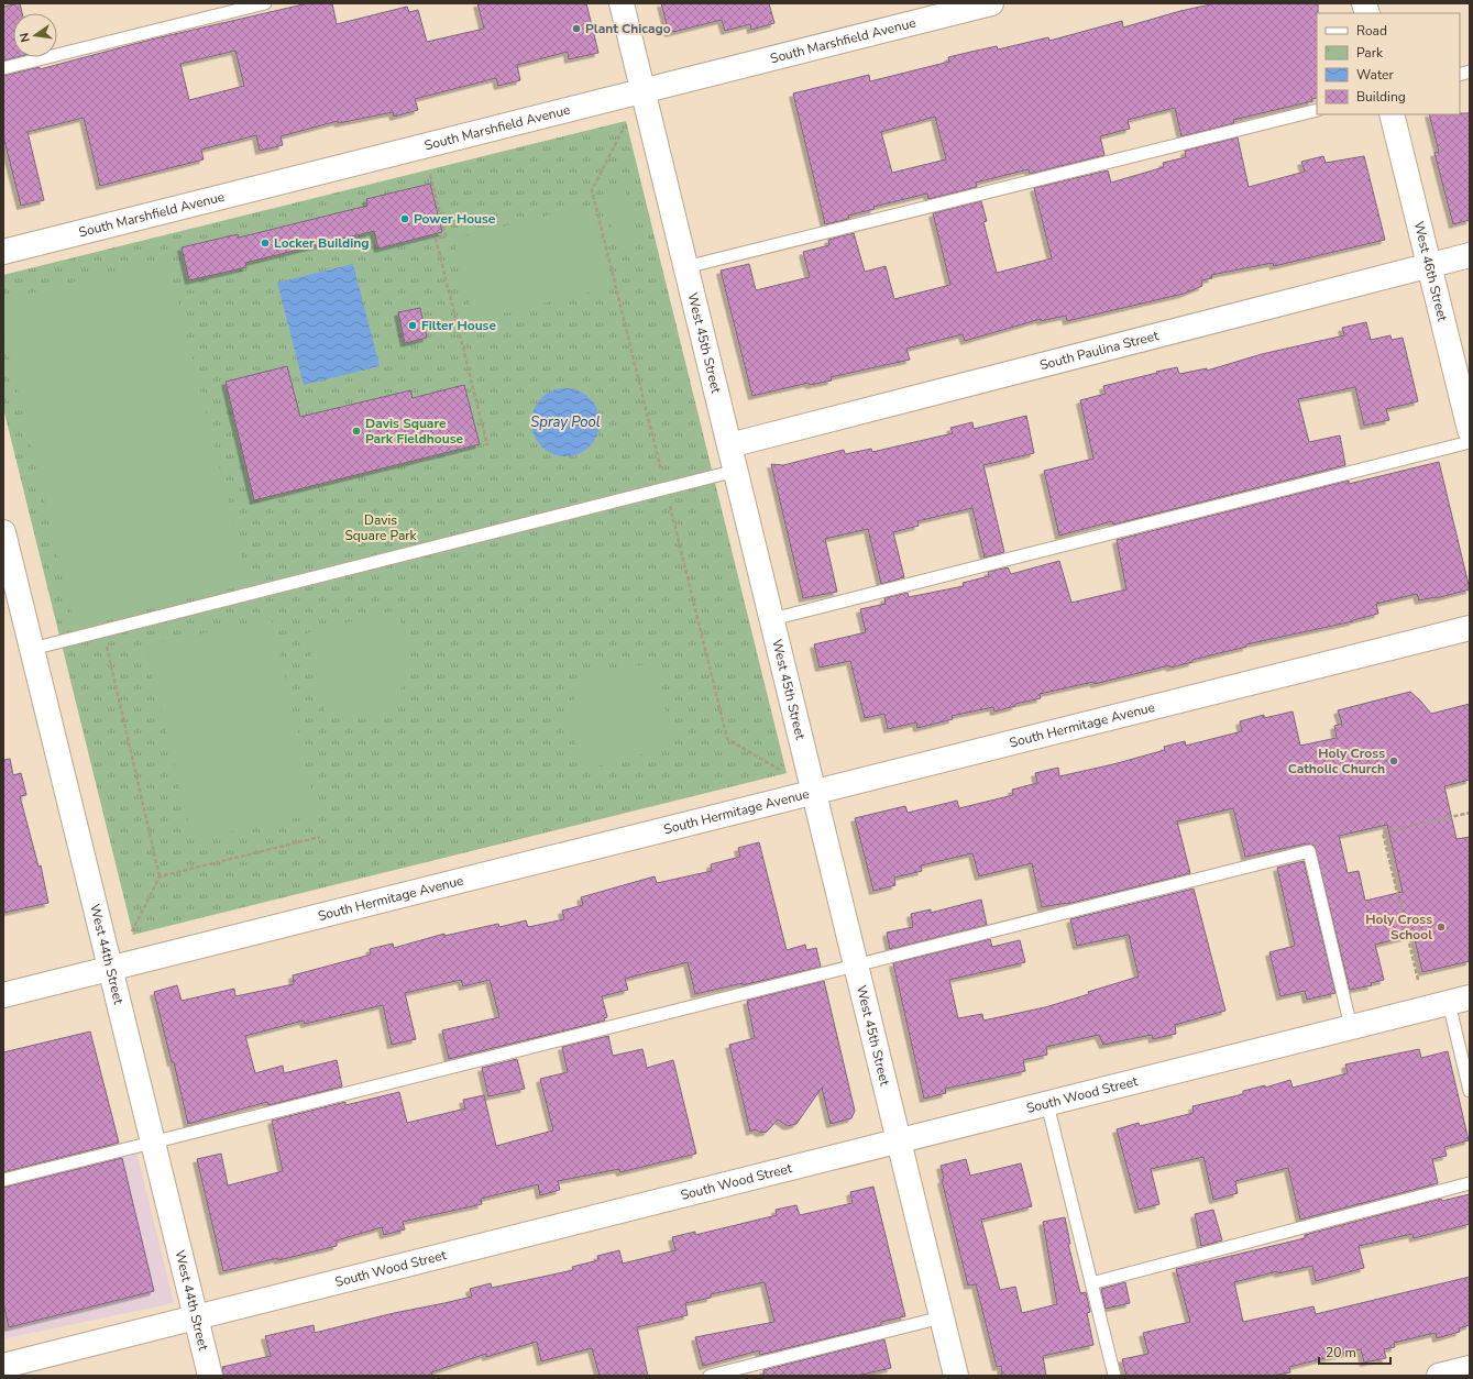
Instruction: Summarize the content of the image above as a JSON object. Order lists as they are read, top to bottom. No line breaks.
{"streets":{"street":["South Marshfield Avenue","West 46th Street","West 45th Street","South Paulina Street","South Hermitage Avenue","West 44th Street","South Wood Street"]},"crossings":[["South Marshfield Avenue","West 45th Street"],["West 46th Street","South Paulina Street"],["West 45th Street","South Paulina Street"],["West 45th Street","South Hermitage Avenue"],["West 45th Street","South Wood Street"],["South Hermitage Avenue","West 44th Street"],["West 44th Street","South Wood Street"]],"water":["Spray Pool"],"parks":["Davis Square Park"],"places":["Plant Chicago","Power House","Locker Building","Filter House","Davis Square Park Fieldhouse","Holy Cross Catholic Church","Holy Cross School"],"legend":["Road","Park","Water","Building"],"scale_bar":"20 m","north":"left"}
